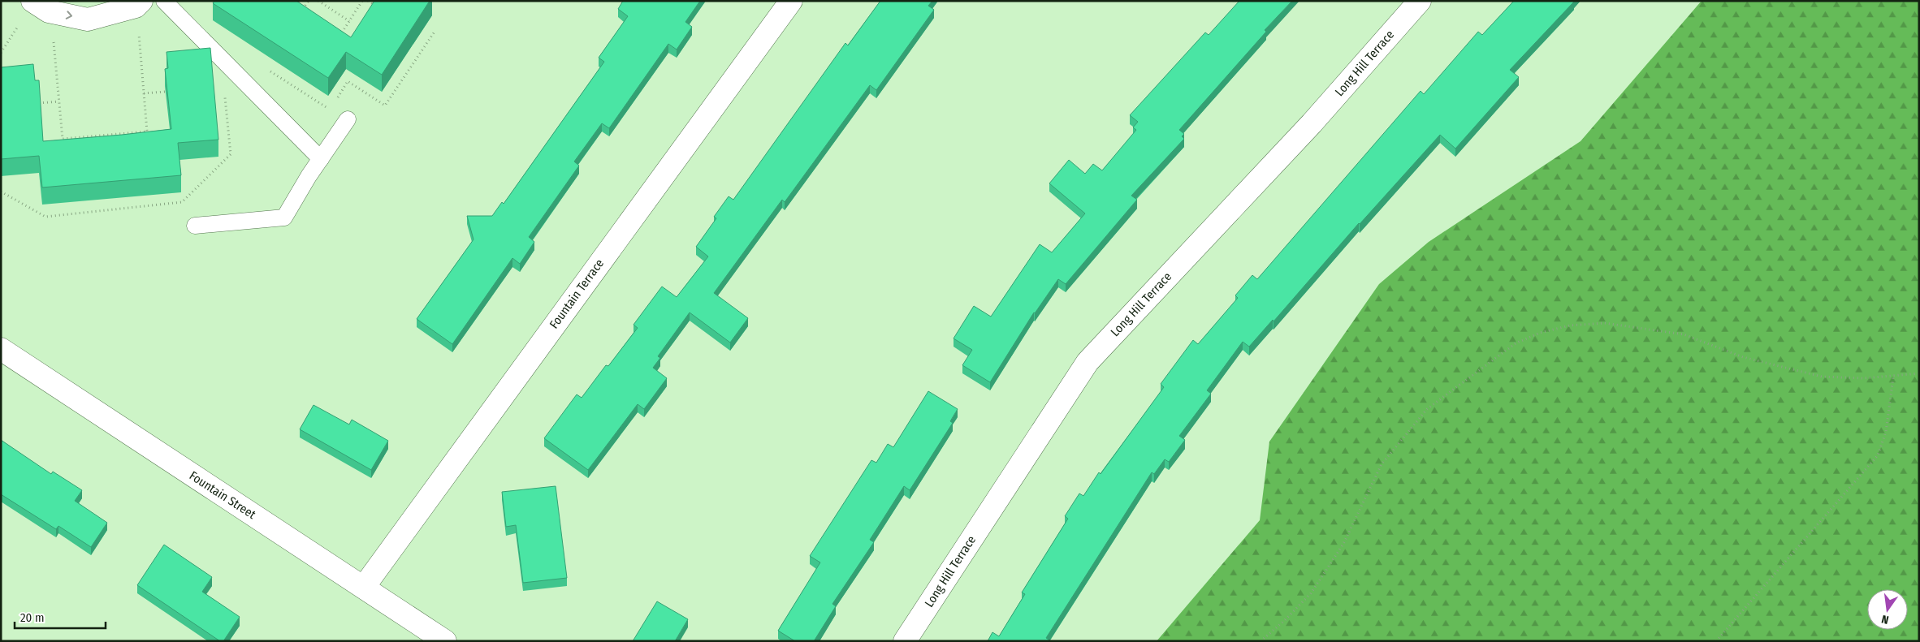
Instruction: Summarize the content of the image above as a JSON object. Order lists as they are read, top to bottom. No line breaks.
{"streets":{"street":["Long Hill Terrace","Fountain Terrace","Fountain Street"]},"crossings":[["Fountain Terrace","Fountain Street"]],"scale_bar":"20 m","north":"bottom"}
